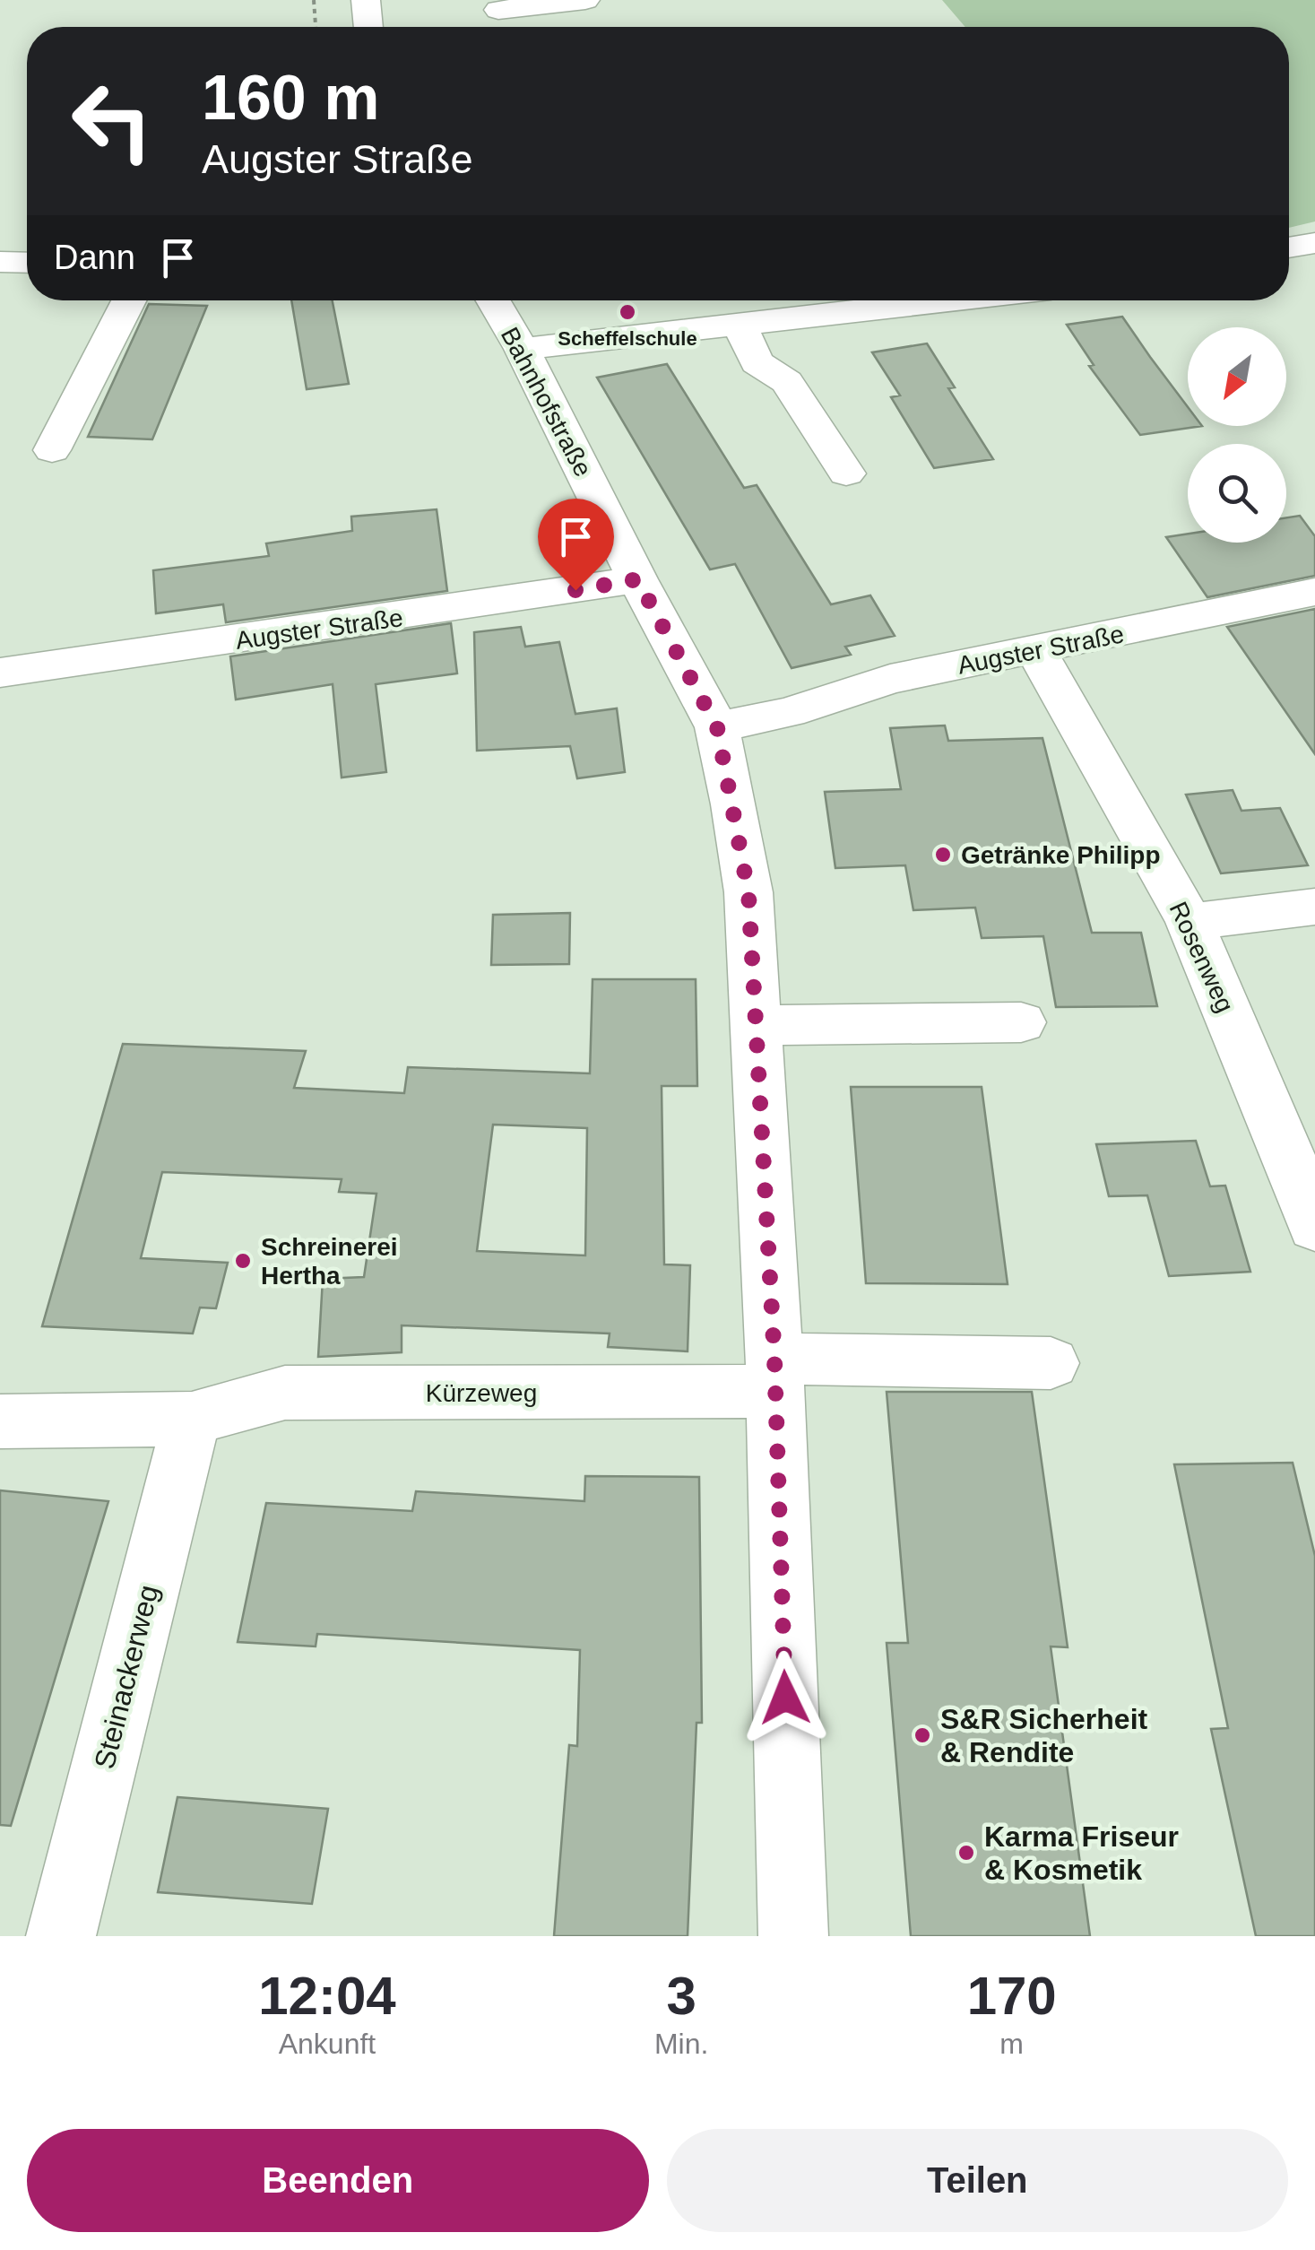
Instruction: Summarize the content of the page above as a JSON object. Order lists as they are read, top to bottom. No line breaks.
{"streets":{"street":["Bahnhofstraße","Augster Straße","Rosenweg","Kürzeweg","Steinackerweg"]},"crossings":[["Bahnhofstraße","Augster Straße"],["Bahnhofstraße","Kürzeweg"],["Augster Straße","Rosenweg"],["Kürzeweg","Steinackerweg"]],"places":["Scheffelschule","Getränke Philipp","Schreinerei Hertha","S&R Sicherheit & Rendite","Karma Friseur & Kosmetik"],"north":"bottom left","page":{"turn":["160 m","Augster Straße"],"then":"Dann","eta":["12:04","Ankunft","3","Min.","170","m"],"buttons":["Beenden","Teilen"]}}
